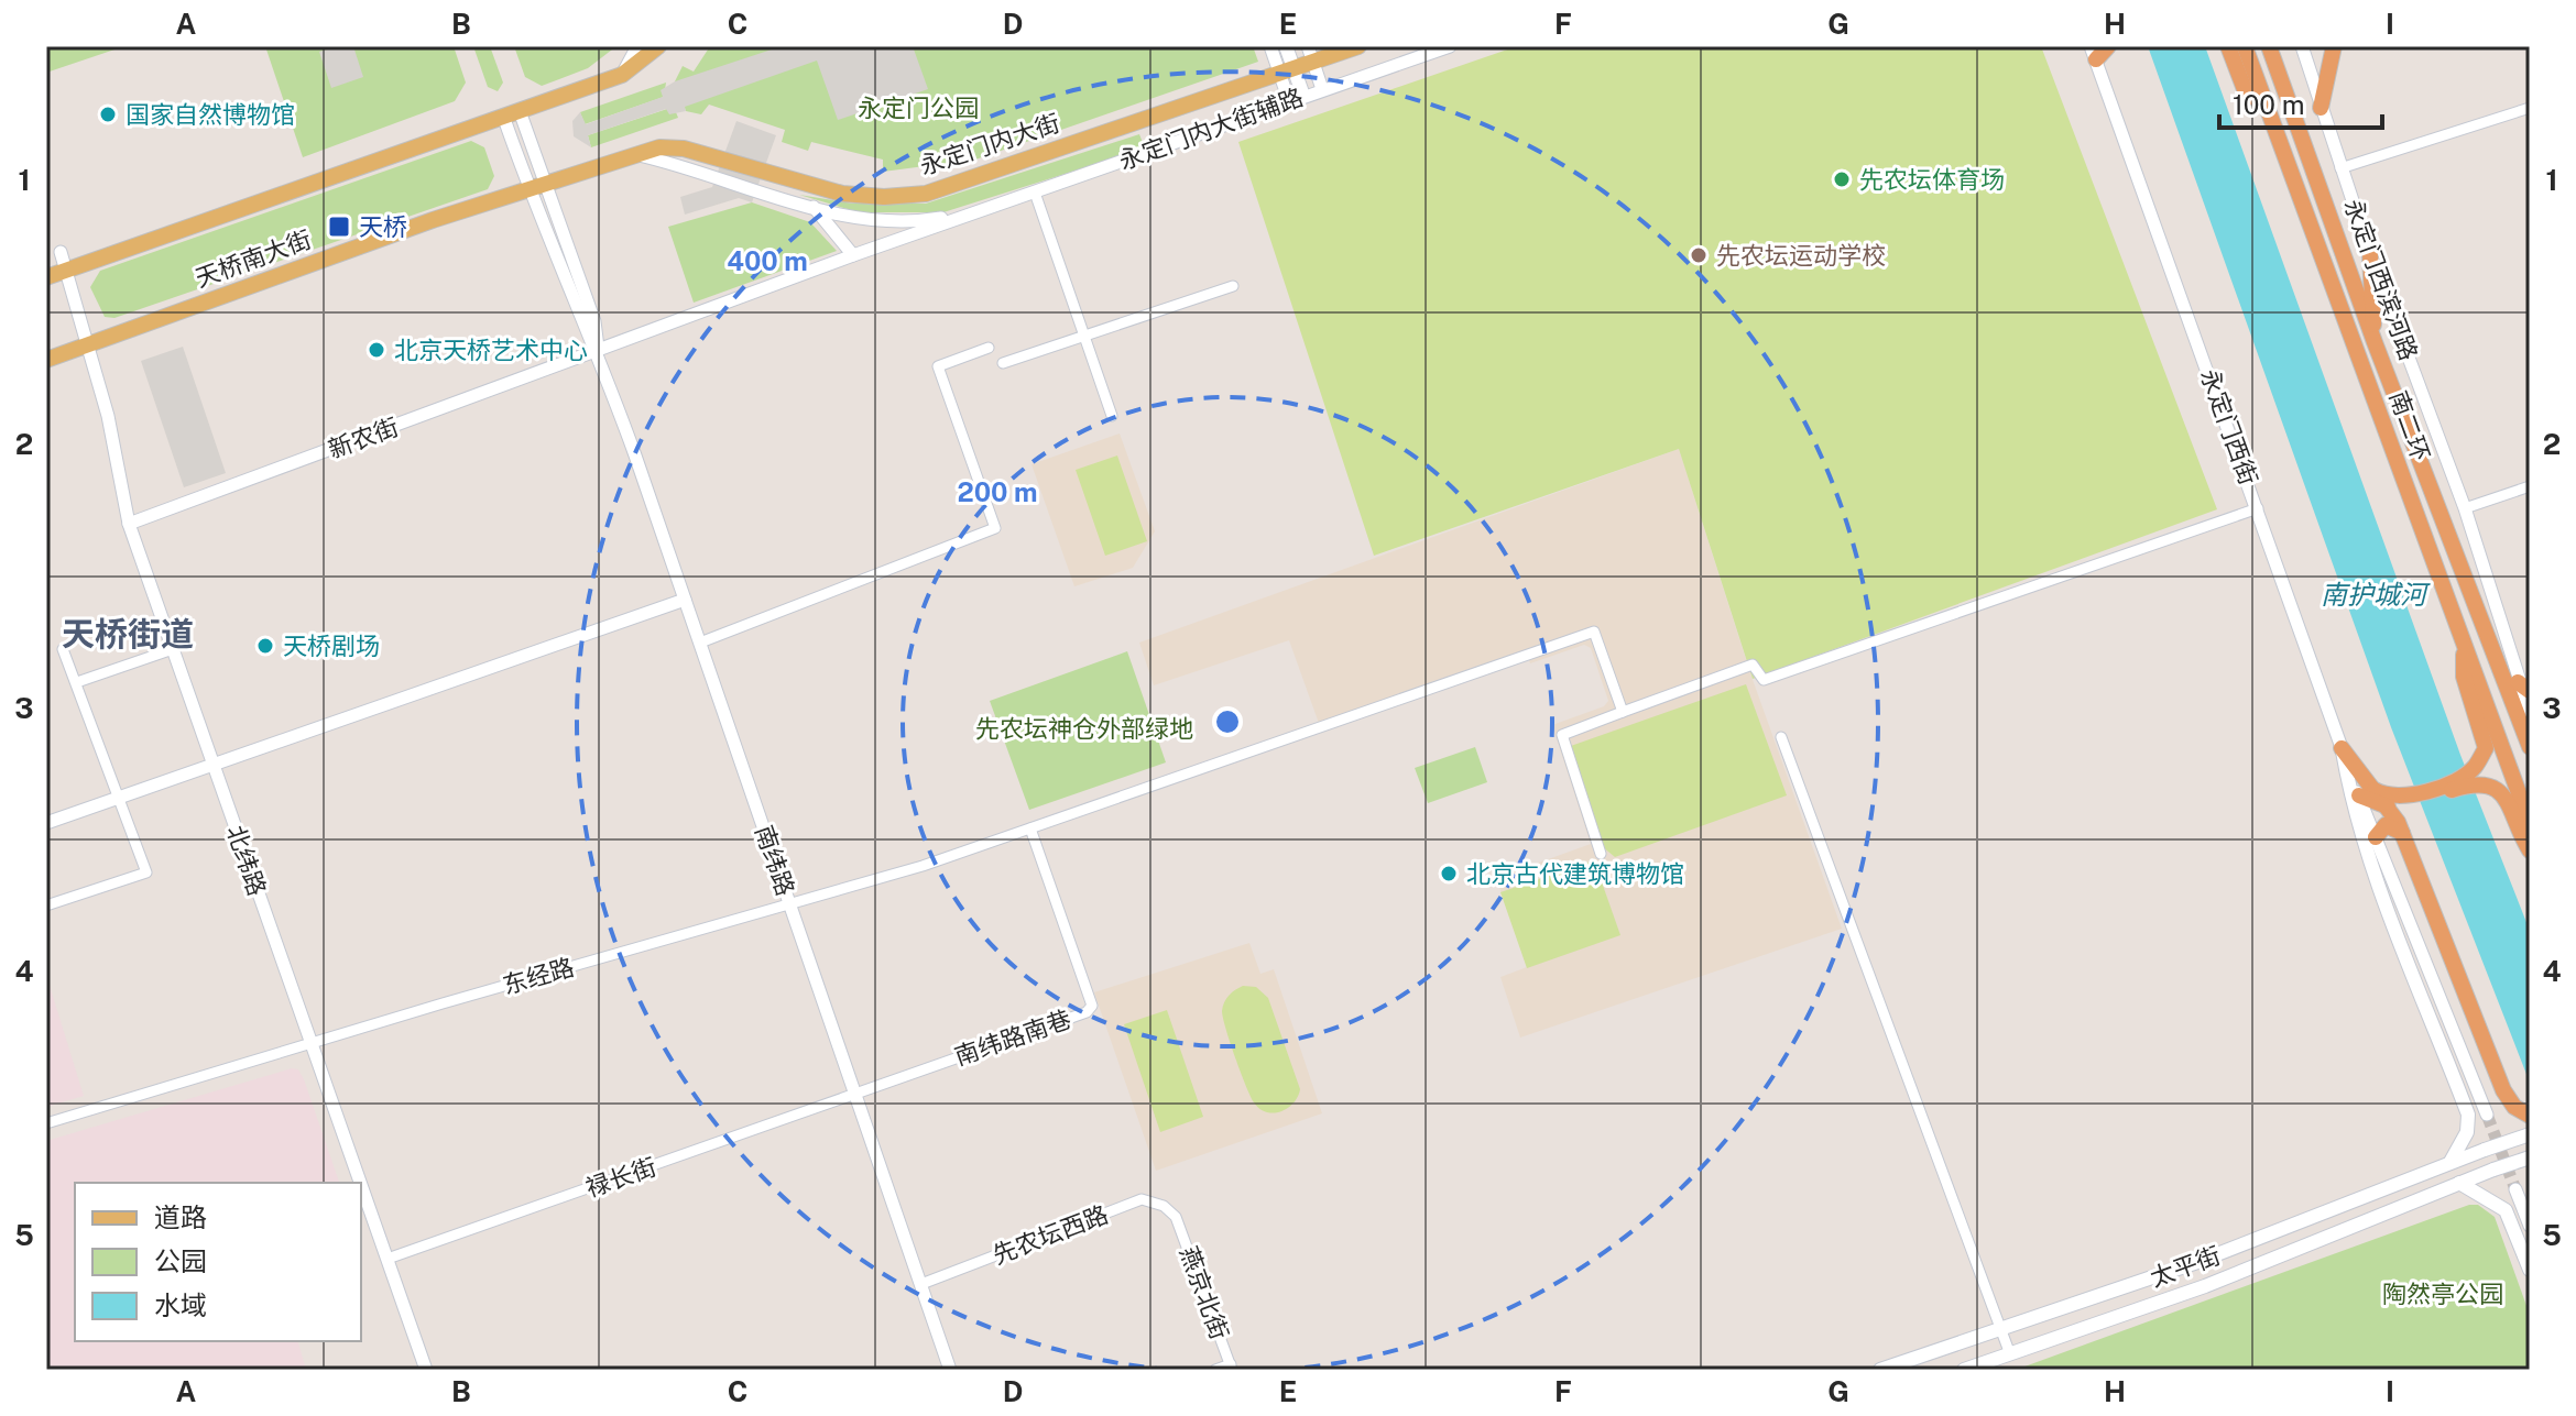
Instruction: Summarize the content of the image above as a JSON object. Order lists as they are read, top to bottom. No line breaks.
{"streets":{"highway":["南二环"],"main road":["永定门内大街","天桥南大街","太平街"],"street":["永定门内大街辅路","永定门西滨河路","永定门西街","新农街","北纬路","南纬路","东经路","南纬路南巷","禄长街","先农坛西路","燕京北街"]},"crossings":[["永定门内大街","天桥南大街"],["永定门内大街","南纬路"],["天桥南大街","北纬路"],["天桥南大街","南纬路"],["新农街","北纬路"],["新农街","南纬路"],["北纬路","东经路"],["北纬路","禄长街"],["南纬路","东经路"],["南纬路","南纬路南巷"],["南纬路","禄长街"],["南纬路","先农坛西路"],["东经路","南纬路南巷"],["南纬路南巷","禄长街"],["先农坛西路","燕京北街"]],"districts":["天桥街道"],"water":["南护城河"],"parks":["永定门公园","先农坛神仓外部绿地","陶然亭公园"],"places":{"other":["国家自然博物馆","先农坛体育场","先农坛运动学校","北京天桥艺术中心","天桥剧场","北京古代建筑博物馆"],"transit":["天桥"]},"legend":["道路","公园","水域"],"scale_bar":"100 m","grid":{"columns":["A","B","C","D","E","F","G","H","I"],"rows":["1","2","3","4","5"]},"rings":["400 m","200 m"]}
